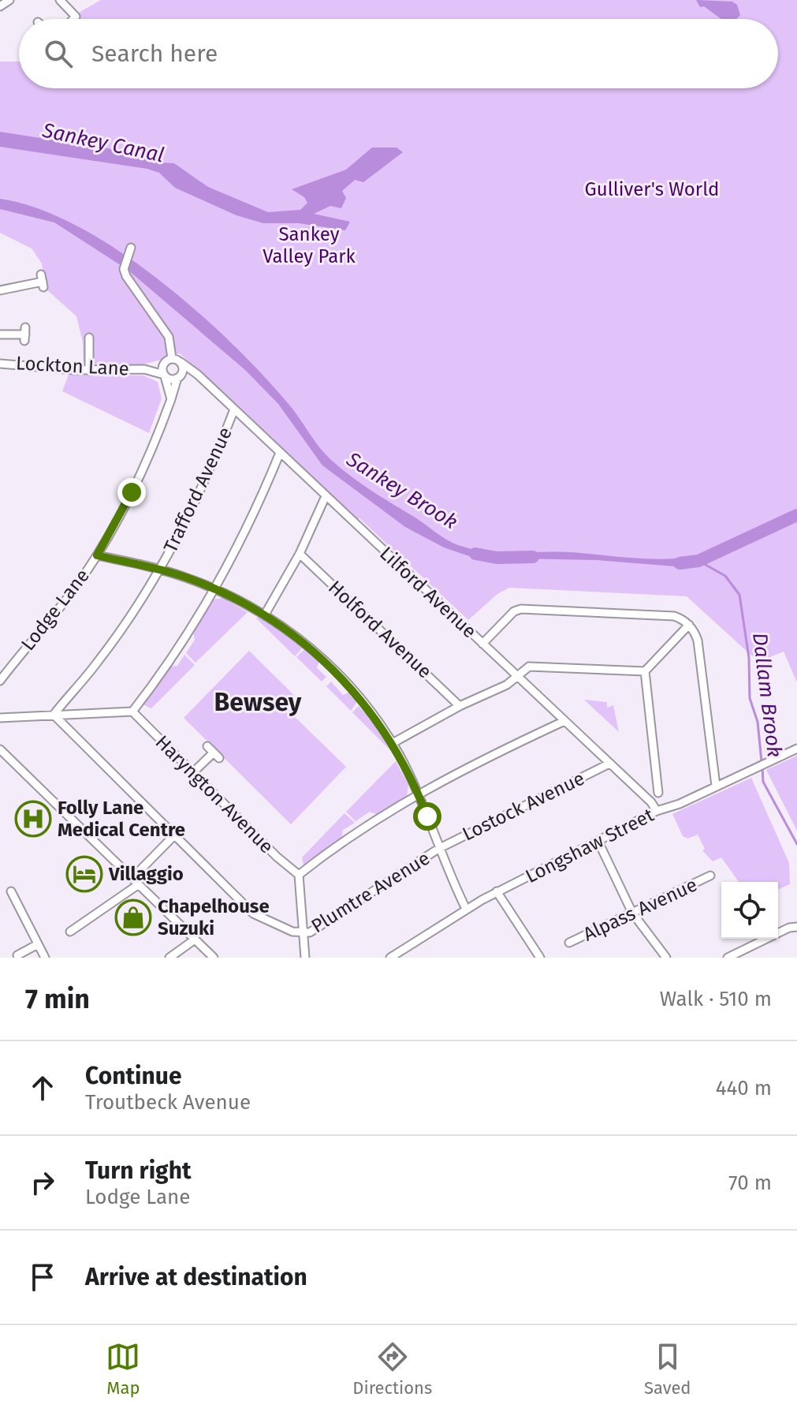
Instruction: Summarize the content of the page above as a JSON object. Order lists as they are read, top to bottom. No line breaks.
{"streets":{"street":["Lockton Lane","Trafford Avenue","Lilford Avenue","Lodge Lane","Holford Avenue","Haryngton Avenue","Lostock Avenue","Longshaw Street","Plumtre Avenue","Alpass Avenue"]},"crossings":[["Lockton Lane","Lilford Avenue"],["Lockton Lane","Lodge Lane"],["Trafford Avenue","Lilford Avenue"],["Lilford Avenue","Lodge Lane"],["Lilford Avenue","Lostock Avenue"],["Lilford Avenue","Longshaw Street"],["Lostock Avenue","Plumtre Avenue"]],"districts":["Bewsey"],"water":["Sankey Canal","Sankey Brook","Dallam Brook"],"parks":["Gulliver's World","Sankey Valley Park"],"places":{"hospital":["Folly Lane Medical Centre"],"hotel":["Villaggio"],"shop":["Chapelhouse Suzuki"]},"page":{"search":"Search here","heading":["7 min","Walk · 510 m"],"list":[["Continue","Troutbeck Avenue","440 m"],["Turn right","Lodge Lane","70 m"],"Arrive at destination"],"nav":["Map","Directions","Saved"]}}
